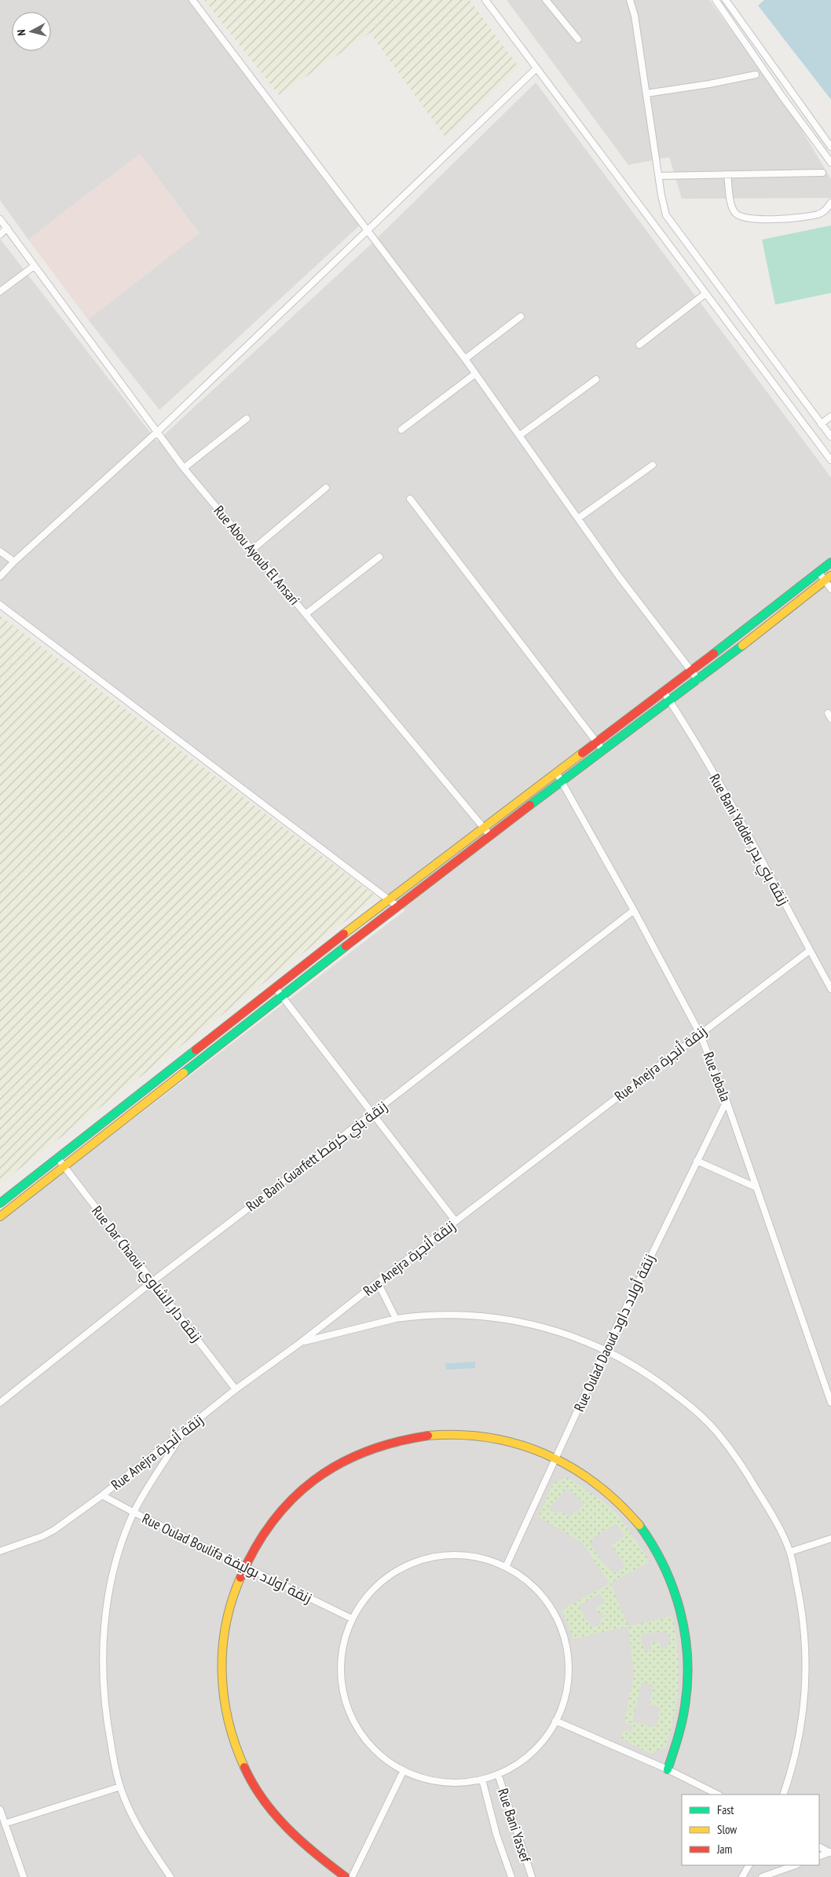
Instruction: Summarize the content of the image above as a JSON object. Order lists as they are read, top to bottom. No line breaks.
{"streets":{"street":["Rue Abou Ayoub El Ansari","Rue Bani Yadder زنقة بني يدر","Rue Anejra زنقة أنجرة","Rue Jebala","Rue Bani Guarfett زنقة بني كرفط","Rue Dar Chaoui زنقة دار الشاوي","Rue Oulad Daoud زنقة أولاد داود","Rue Oulad Boulifa زنقة أولاد بوليفة","Rue Bani Yassef"]},"crossings":[["Rue Bani Yadder زنقة بني يدر","Rue Anejra زنقة أنجرة"],["Rue Anejra زنقة أنجرة","Rue Jebala"],["Rue Anejra زنقة أنجرة","Rue Dar Chaoui زنقة دار الشاوي"],["Rue Anejra زنقة أنجرة","Rue Oulad Boulifa زنقة أولاد بوليفة"],["Rue Jebala","Rue Bani Guarfett زنقة بني كرفط"],["Rue Jebala","Rue Oulad Daoud زنقة أولاد داود"],["Rue Bani Guarfett زنقة بني كرفط","Rue Dar Chaoui زنقة دار الشاوي"]],"legend":["Fast","Slow","Jam"],"north":"left"}
